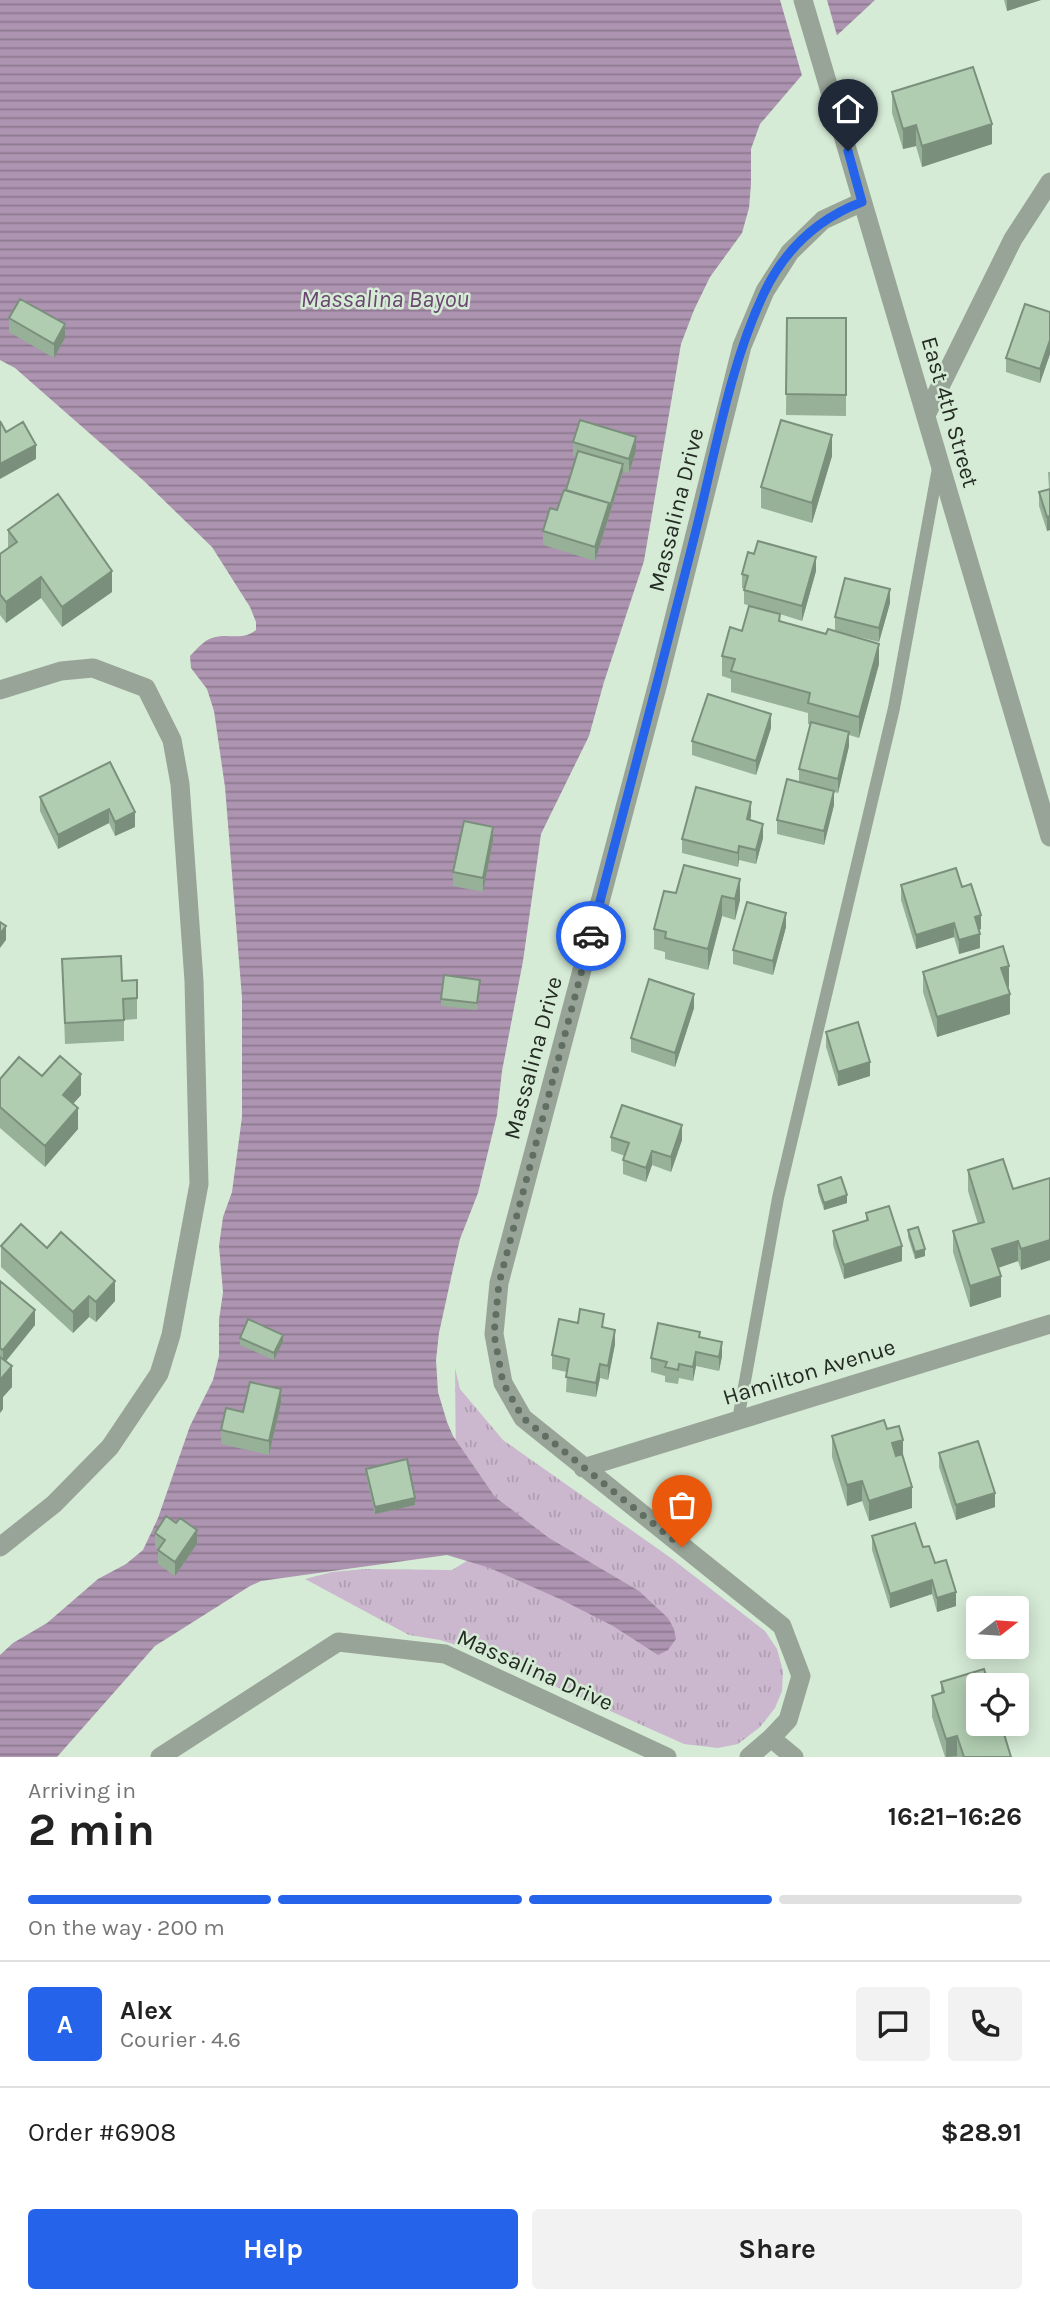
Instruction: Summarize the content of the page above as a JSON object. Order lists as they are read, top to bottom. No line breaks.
{"streets":{"street":["East 4th Street","Massalina Drive","Hamilton Avenue"]},"crossings":[["East 4th Street","Massalina Drive"],["Massalina Drive","Hamilton Avenue"]],"water":["Massalina Bayou"],"north":"right","page":{"heading":["2 min","Arriving in","16:21–16:26"],"panel":["Alex","Courier · 4.6","Order #6908","$28.91"],"bar":"On the way · 200 m","round":"A","buttons":["Help","Share"]}}
